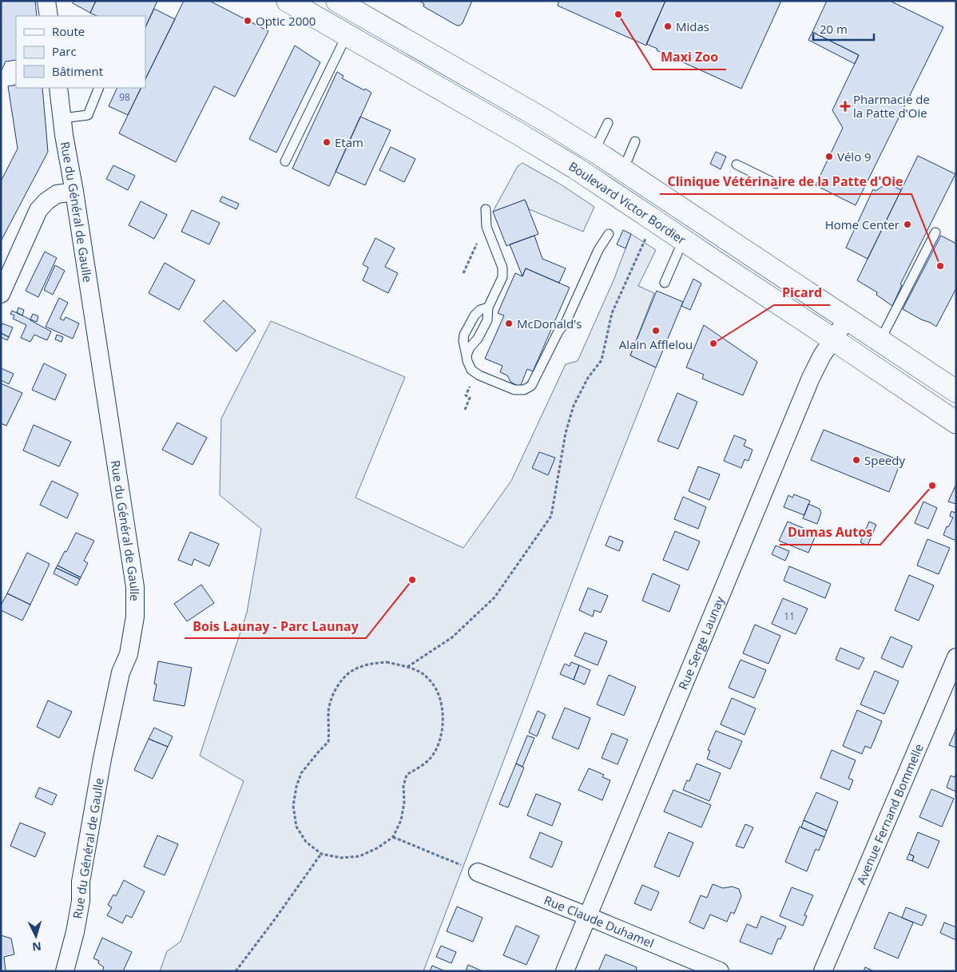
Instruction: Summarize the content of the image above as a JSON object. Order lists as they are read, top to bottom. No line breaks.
{"streets":{"main road":["Boulevard Victor Bordier"],"street":["Rue du Général de Gaulle","Rue Serge Launay","Avenue Fernand Bommelle","Rue Claude Duhamel"]},"crossings":[["Boulevard Victor Bordier","Rue Serge Launay"],["Rue Serge Launay","Rue Claude Duhamel"]],"places":{"other":["Maxi Zoo","Optic 2000","Midas","Etam","Vélo 9","Home Center","Clinique Vétérinaire de la Patte d'Oie","McDonald's","Alain Afflelou","Picard","Speedy","Dumas Autos","Bois Launay - Parc Launay"],"health":["Pharmacie de la Patte d'Oie"]},"house_numbers":["98","11"],"legend":["Route","Parc","Bâtiment"],"scale_bar":"20 m","north":"bottom"}
